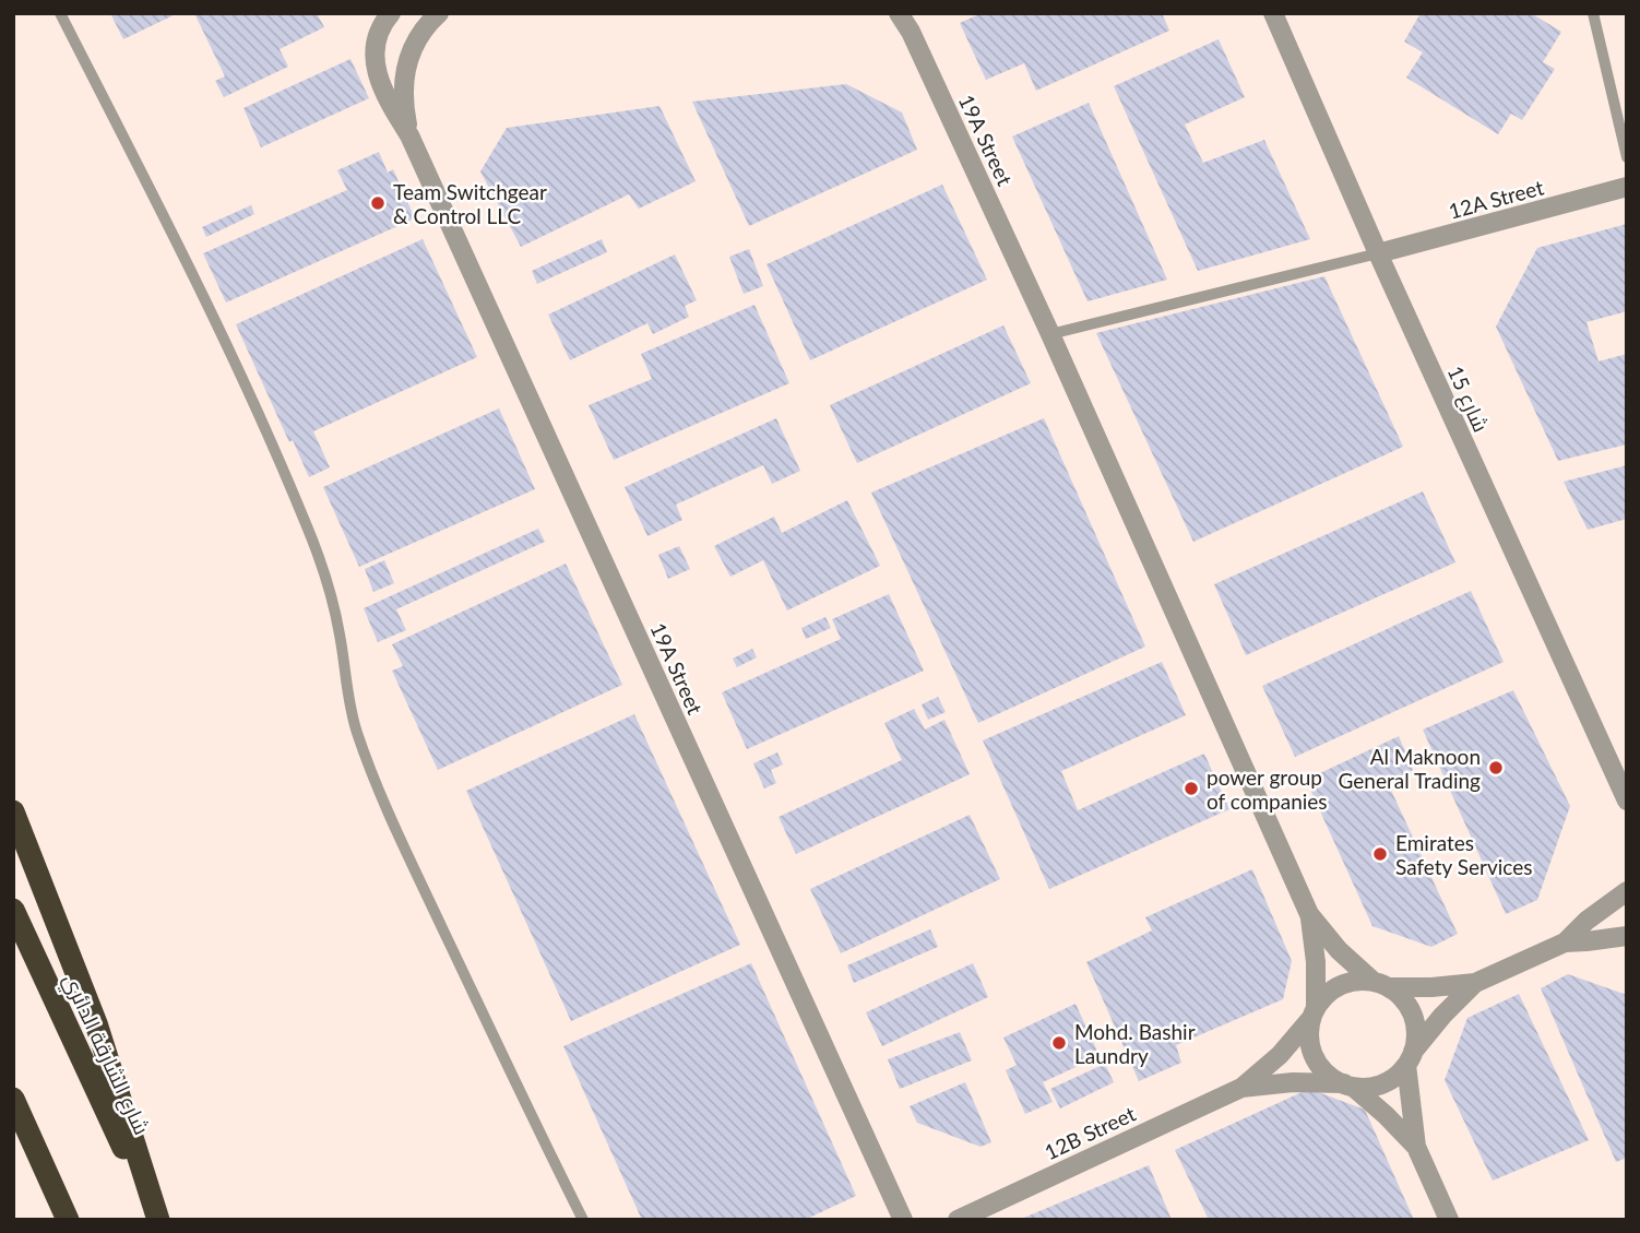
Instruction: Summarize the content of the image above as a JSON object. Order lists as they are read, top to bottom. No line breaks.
{"streets":{"highway":["شارع الشارقة الدائري"],"street":["19A Street","12A Street","شارع 15","12B Street"]},"crossings":[["12A Street","شارع 15"]],"places":["Team Switchgear & Control LLC","Al Maknoon General Trading","power group of companies","Emirates Safety Services","Mohd. Bashir Laundry"]}
